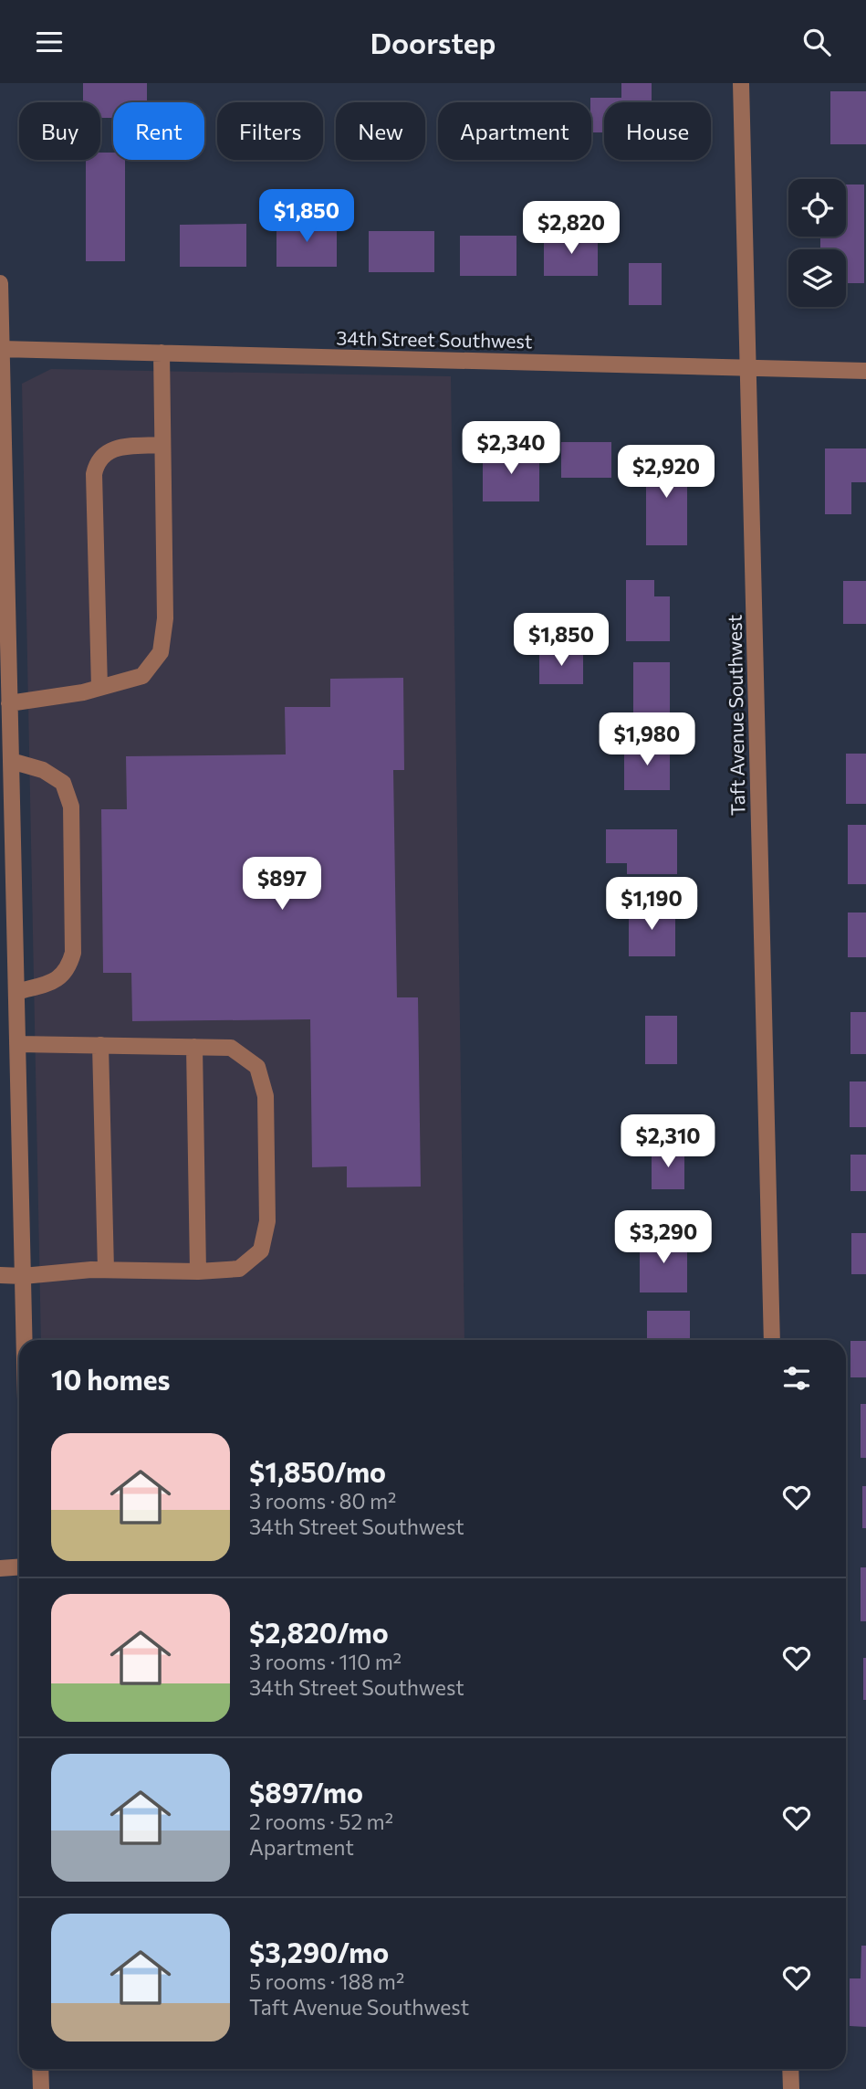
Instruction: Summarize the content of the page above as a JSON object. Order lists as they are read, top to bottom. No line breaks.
{"streets":{"street":["34th Street Southwest","Taft Avenue Southwest"]},"crossings":[["34th Street Southwest","Taft Avenue Southwest"]],"page":{"header":"Doorstep","chip":["Buy","Rent","Filters","New","Apartment","House"],"price":["$1,850","$2,820","$2,340","$2,920","$1,850","$1,980","$897","$1,190","$2,310","$3,290"],"heading":"10 homes","list":[{"name":"$1,850/mo","note":"3 rooms · 80 m² · 34th Street Southwest"},{"name":"$2,820/mo","note":"3 rooms · 110 m² · 34th Street Southwest"},{"name":"$897/mo","note":"2 rooms · 52 m² · Apartment"},{"name":"$3,290/mo","note":"5 rooms · 188 m² · Taft Avenue Southwest"}]}}
